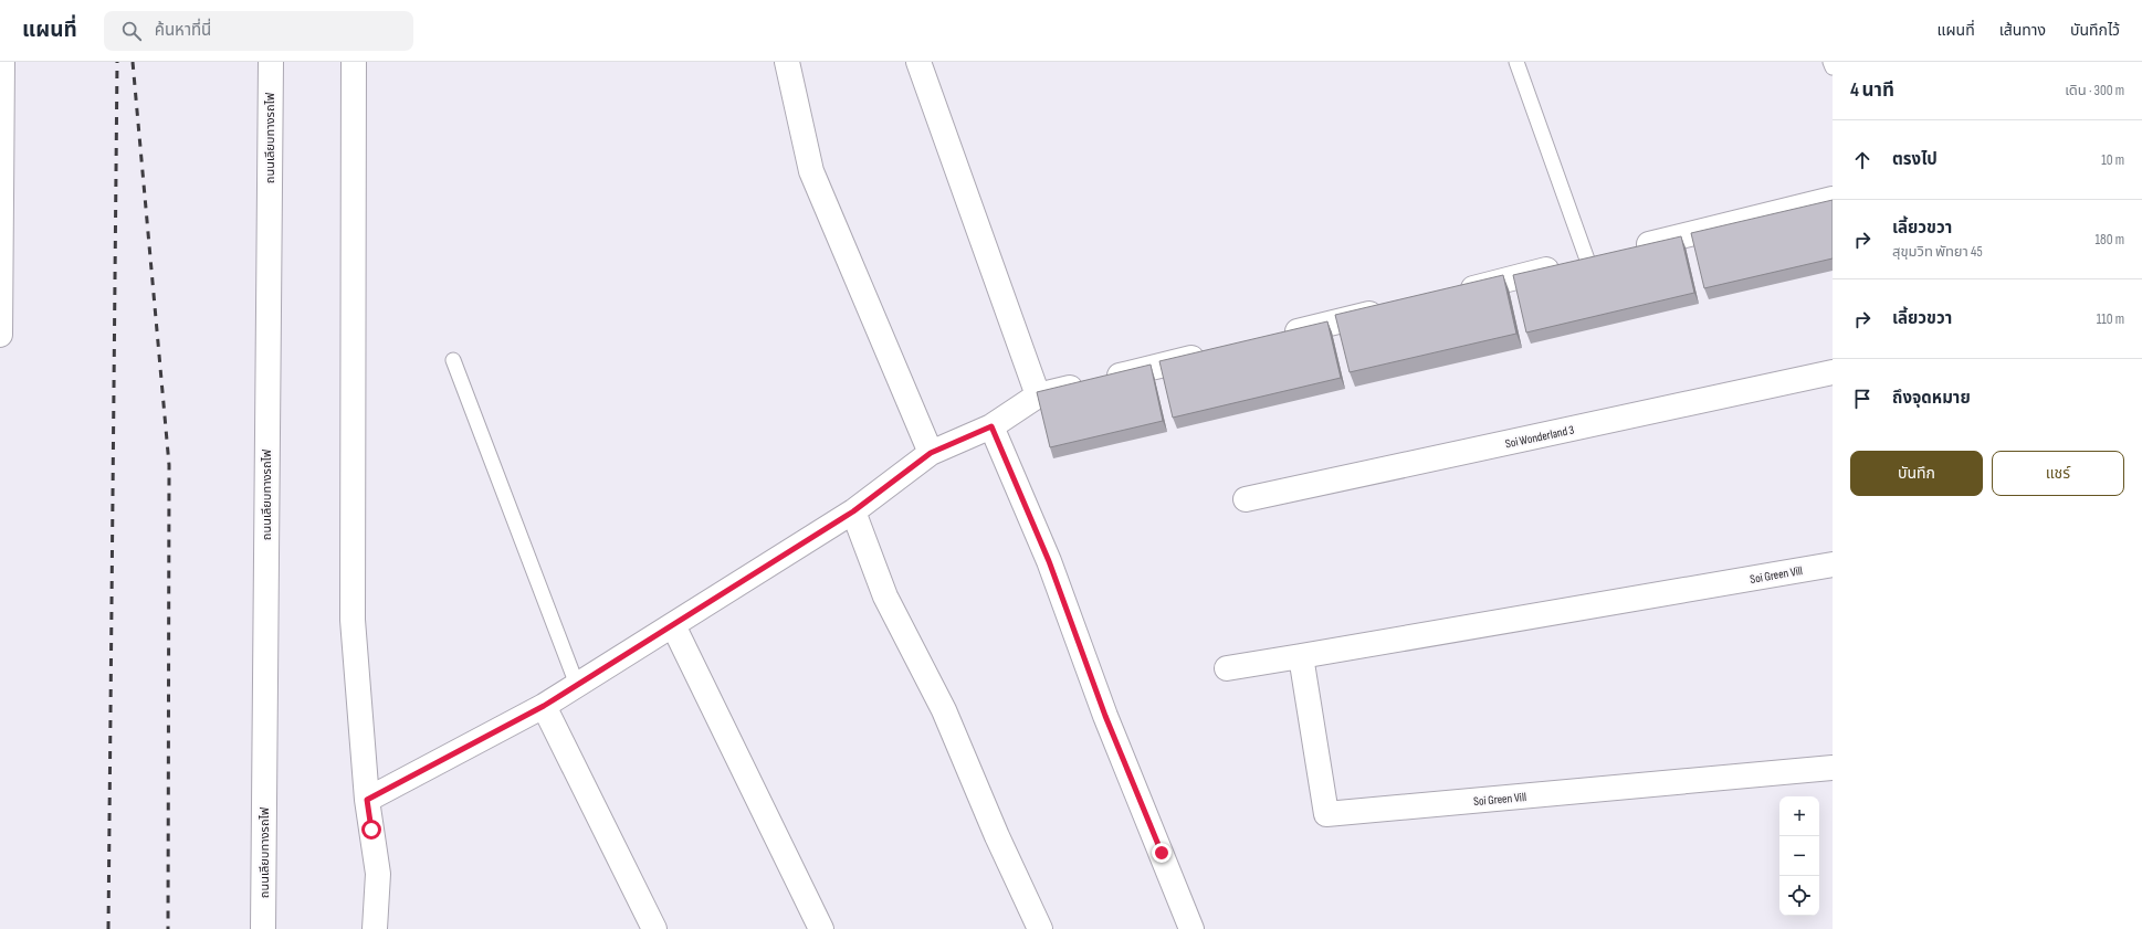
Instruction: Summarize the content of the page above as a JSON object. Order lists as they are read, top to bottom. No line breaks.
{"streets":{"street":["ถนนเลียบทางรถไฟ","Soi Wonderland 3","Soi Green Vill"]},"page":{"header":"แผนที่","search":"ค้นหาที่นี่","nav":["แผนที่","เส้นทาง","บันทึกไว้"],"heading":["4 นาที","เดิน · 300 m"],"list":[["ตรงไป","10 m"],["เลี้ยวขวา","สุขุมวิท พัทยา 45","180 m"],["เลี้ยวขวา","110 m"],"ถึงจุดหมาย"],"buttons":["บันทึก","แชร์"],"map_buttons":["+","−"]}}
